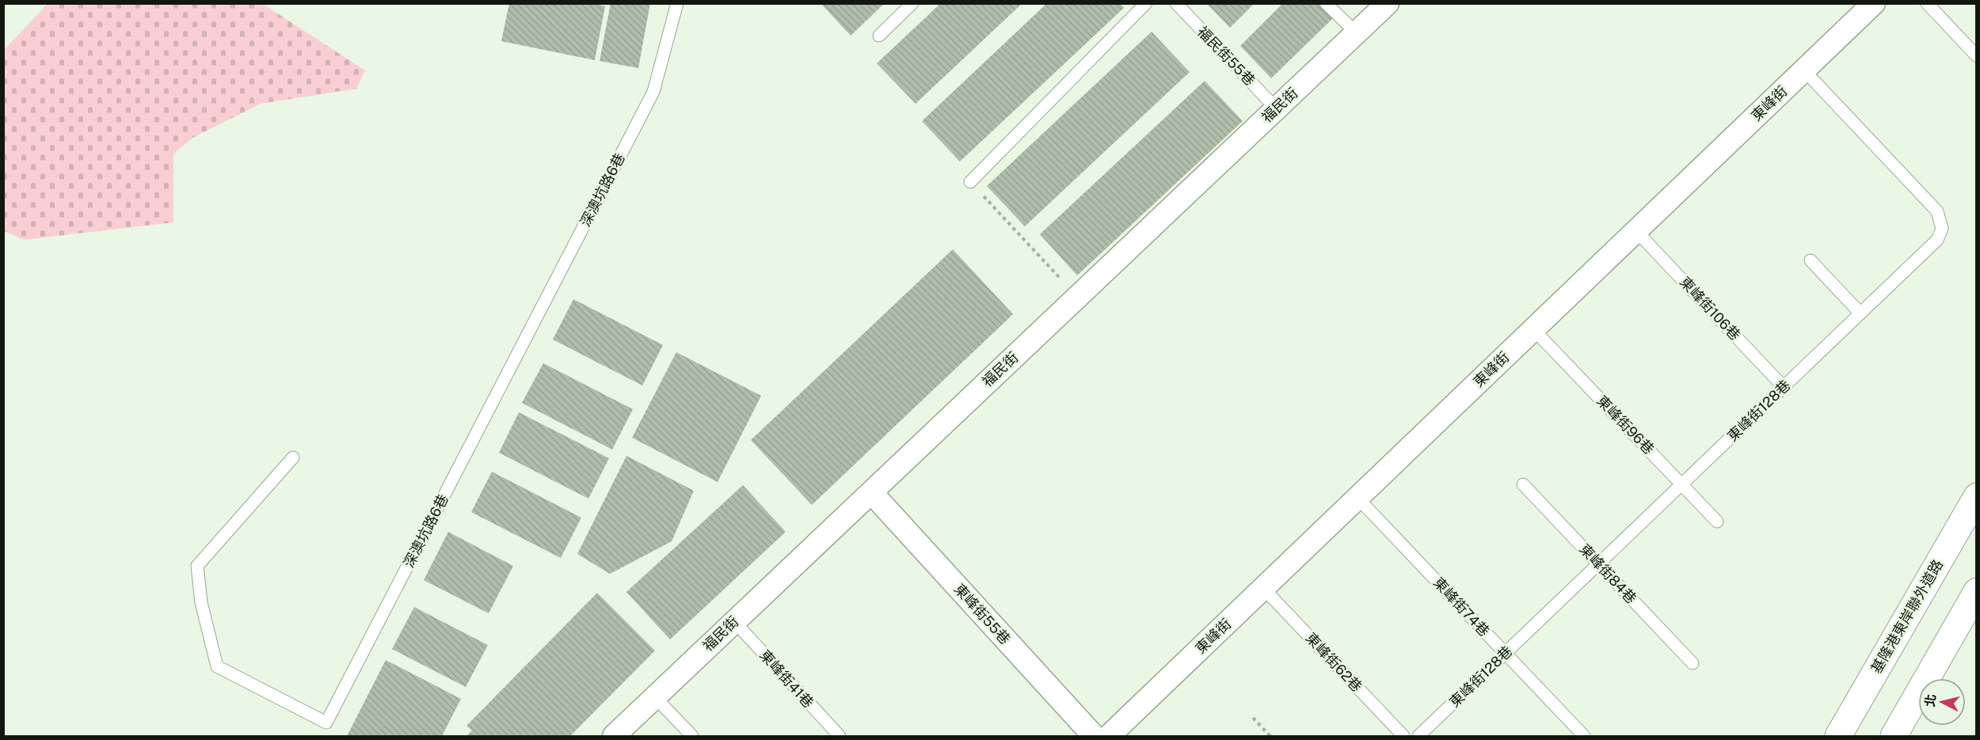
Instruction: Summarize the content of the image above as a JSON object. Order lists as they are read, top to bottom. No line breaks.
{"streets":{"highway":["基隆港東岸聯外道路"],"street":["東峰街","福民街","東峰街55巷"],"lane":["福民街55巷","深澳坑路6巷","東峰街106巷","東峰街128巷","東峰街96巷","東峰街84巷","東峰街74巷","東峰街62巷","東峰街41巷"]},"crossings":[["福民街55巷","福民街"],["東峰街","東峰街106巷"],["東峰街","東峰街128巷"],["東峰街","東峰街96巷"],["東峰街","東峰街74巷"],["東峰街","東峰街62巷"],["福民街","東峰街55巷"],["福民街","東峰街41巷"],["東峰街106巷","東峰街128巷"],["東峰街128巷","東峰街96巷"],["東峰街128巷","東峰街84巷"],["東峰街128巷","東峰街74巷"]],"north":"left"}
